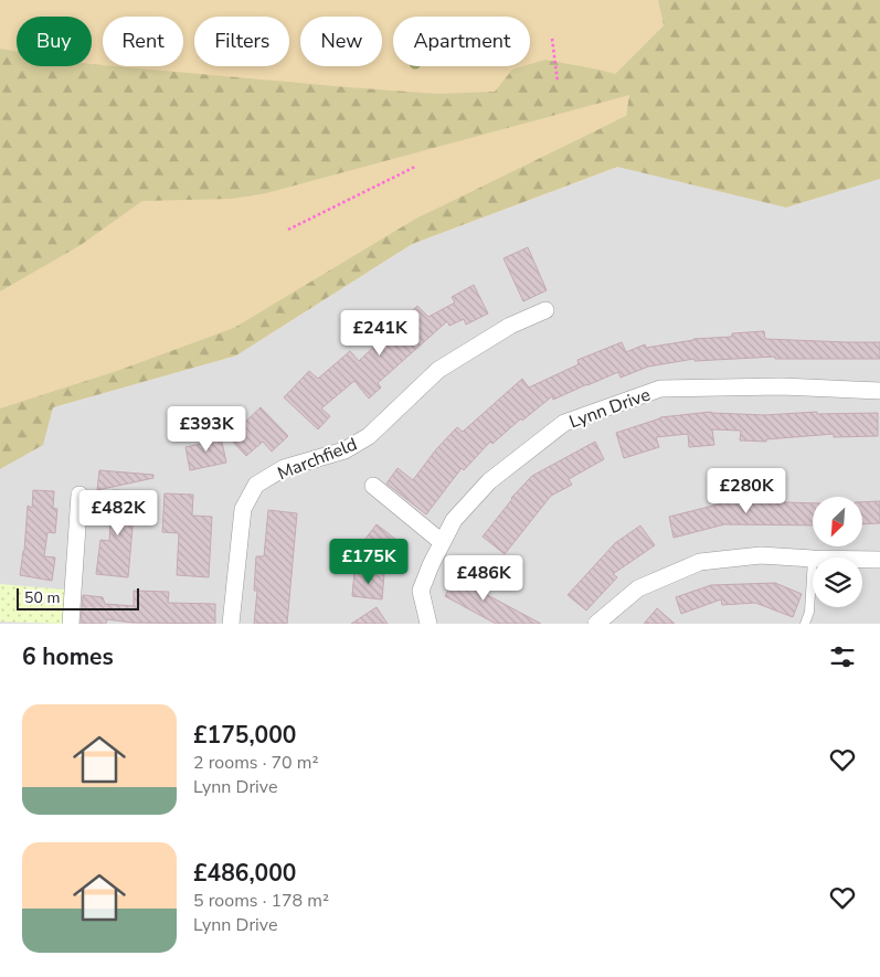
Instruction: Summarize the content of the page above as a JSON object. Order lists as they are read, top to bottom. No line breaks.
{"streets":{"street":["Lynn Drive","Marchfield"]},"scale_bar":"50 m","north":"bottom left","page":{"chip":["Buy","Rent","Filters","New","Apartment"],"price":["£241K","£393K","£280K","£482K","£175K","£486K"],"scale":"50 m","heading":"6 homes","list":[{"name":"£175,000","note":"2 rooms · 70 m² · Lynn Drive"},{"name":"£486,000","note":"5 rooms · 178 m² · Lynn Drive"}]}}
